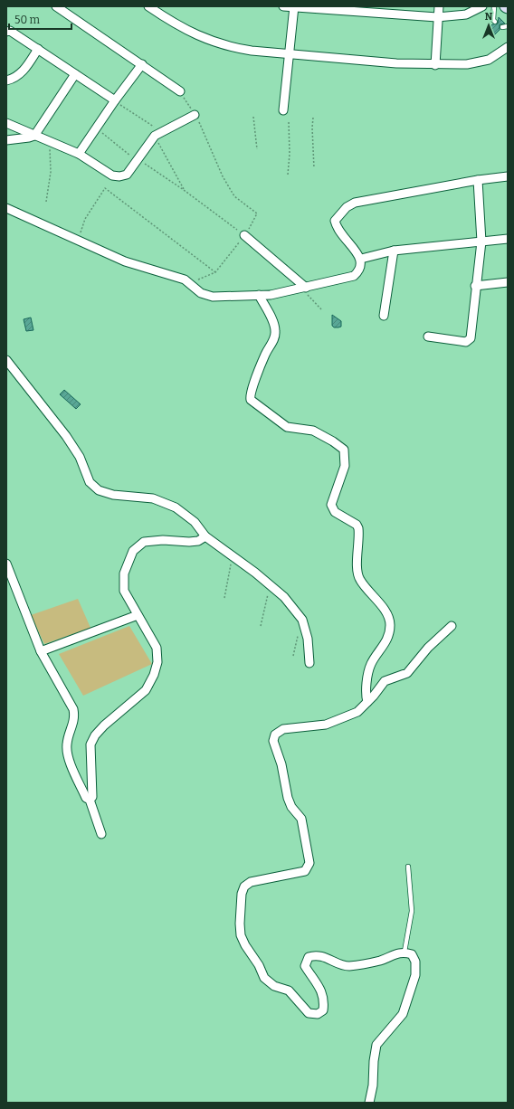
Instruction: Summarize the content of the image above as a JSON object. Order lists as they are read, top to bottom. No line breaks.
{"scale_bar":"50 m","north":"top"}
